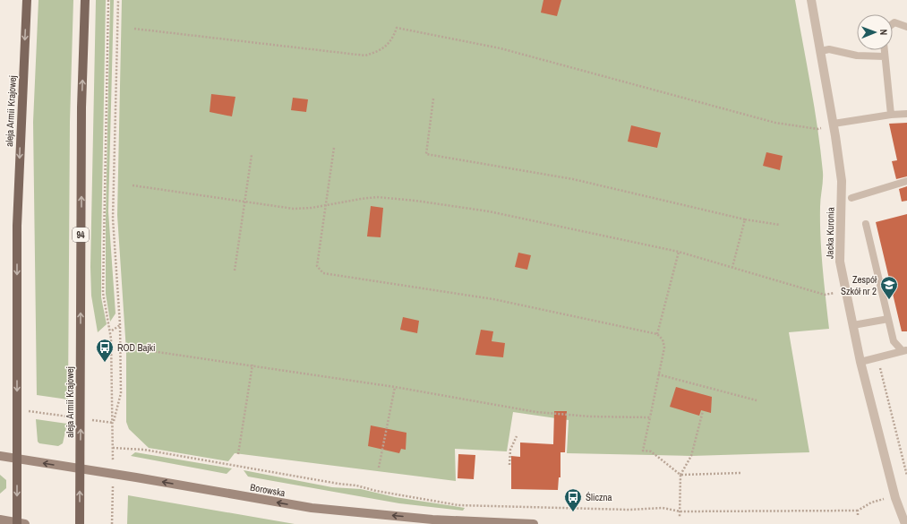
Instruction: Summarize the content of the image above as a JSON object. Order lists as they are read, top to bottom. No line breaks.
{"streets":{"main road":["aleja Armii Krajowej","94"],"street":["Jacka Kuronia","Borowska"]},"crossings":[["aleja Armii Krajowej","Borowska"]],"one_way":["Borowska"],"places":{"school or university":["Zespół Szkół nr 2"],"bus stop":["ROD Bajki","Śliczna"]},"north":"right"}
